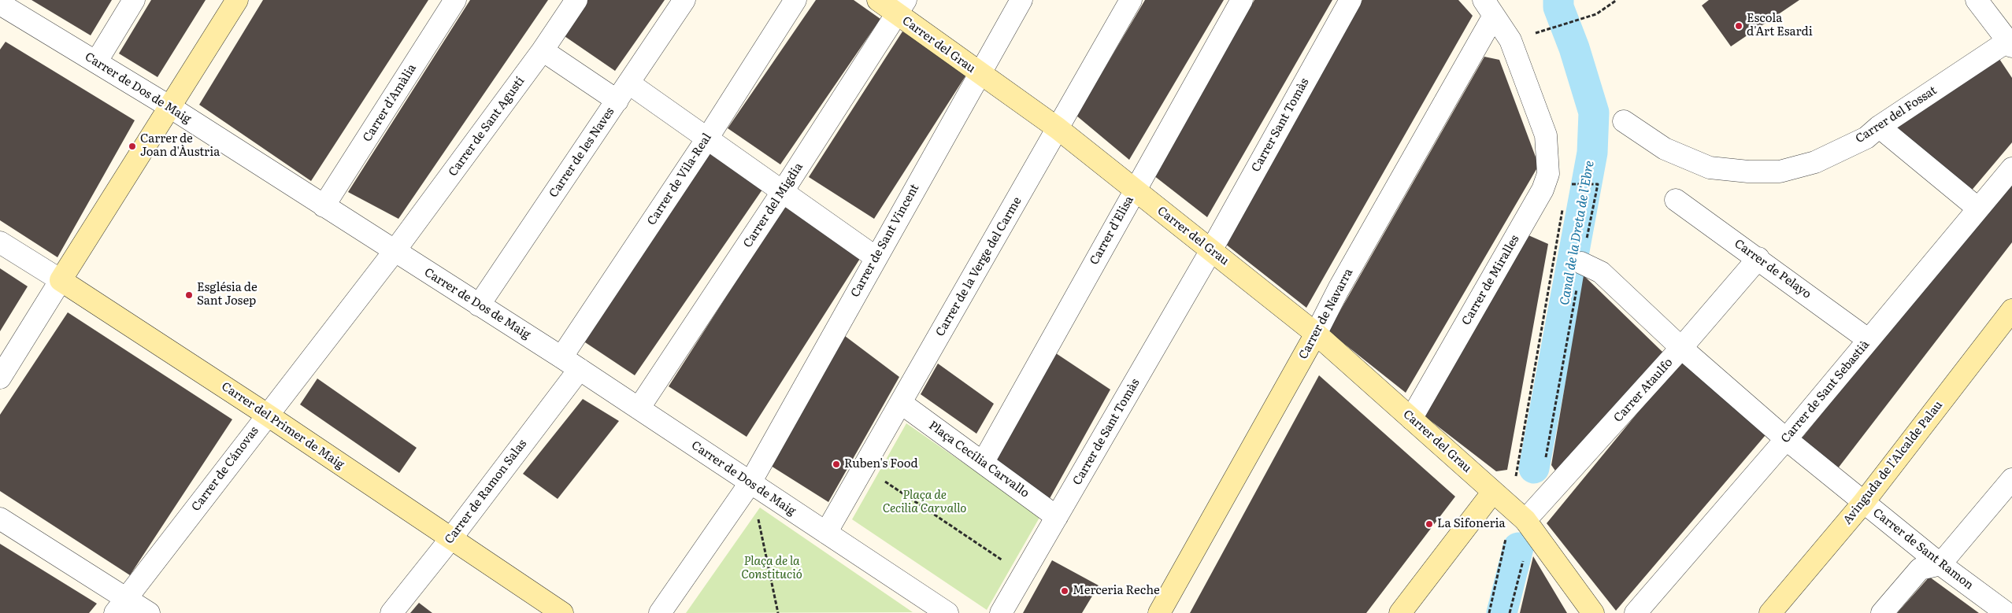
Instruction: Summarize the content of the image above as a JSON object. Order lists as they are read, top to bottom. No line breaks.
{"streets":{"street":["Carrer del Grau","Carrer de Dos de Maig","Carrer d'Amàlia","Carrer del Fossat","Carrer Sant Tomàs","Carrer de Sant Agustí","Carrer de les Naves","Carrer de Vila-Real","Carrer del Migdia","Carrer d'Elisa","Carrer de Sant Vincent","Carrer de la Verge del Carme","Carrer de Pelayo","Carrer de Miralles","Carrer de Navarra","Carrer Ataulfo","Carrer de Sant Sebastià","Carrer del Primer de Maig","Carrer de Sant Tomàs","Plaça Cecília Carvallo","Avinguda de l'Alcalde Palau","Carrer de Cánovas","Carrer de Ramon Salas","Carrer de Sant Ramon"]},"crossings":[["Carrer del Grau","Carrer Sant Tomàs"],["Carrer del Grau","Carrer del Migdia"],["Carrer del Grau","Carrer d'Elisa"],["Carrer del Grau","Carrer de Sant Vincent"],["Carrer del Grau","Carrer de la Verge del Carme"],["Carrer del Grau","Carrer de Miralles"],["Carrer del Grau","Carrer de Navarra"],["Carrer del Grau","Carrer Ataulfo"],["Carrer del Grau","Carrer de Sant Tomàs"],["Carrer de Dos de Maig","Carrer d'Amàlia"],["Carrer de Dos de Maig","Carrer de Sant Agustí"],["Carrer de Dos de Maig","Carrer de les Naves"],["Carrer de Dos de Maig","Carrer de Vila-Real"],["Carrer de Dos de Maig","Carrer del Migdia"],["Carrer de Dos de Maig","Carrer de Sant Vincent"],["Carrer de Dos de Maig","Carrer de la Verge del Carme"],["Carrer de Dos de Maig","Carrer de Cánovas"],["Carrer de Dos de Maig","Carrer de Ramon Salas"],["Carrer Sant Tomàs","Carrer de Sant Tomàs"],["Carrer de Sant Agustí","Carrer de Cánovas"],["Carrer d'Elisa","Plaça Cecília Carvallo"],["Carrer de la Verge del Carme","Plaça Cecília Carvallo"],["Carrer de Pelayo","Carrer Ataulfo"],["Carrer de Pelayo","Carrer de Sant Sebastià"],["Carrer de Miralles","Carrer de Navarra"],["Carrer Ataulfo","Carrer de Sant Ramon"],["Carrer de Sant Sebastià","Carrer de Sant Ramon"],["Carrer del Primer de Maig","Carrer de Cánovas"],["Carrer del Primer de Maig","Carrer de Ramon Salas"],["Carrer de Sant Tomàs","Plaça Cecília Carvallo"],["Avinguda de l'Alcalde Palau","Carrer de Sant Ramon"]],"water":["Canal de la Dreta de l'Ebre"],"parks":["Plaça de Cecilia Carvallo","Plaça de la Constitució"],"places":["Escola d'Art Esardi","Carrer de Joan d'Àustria","Església de Sant Josep","Ruben's Food","La Sifoneria","Merceria Reche"]}
